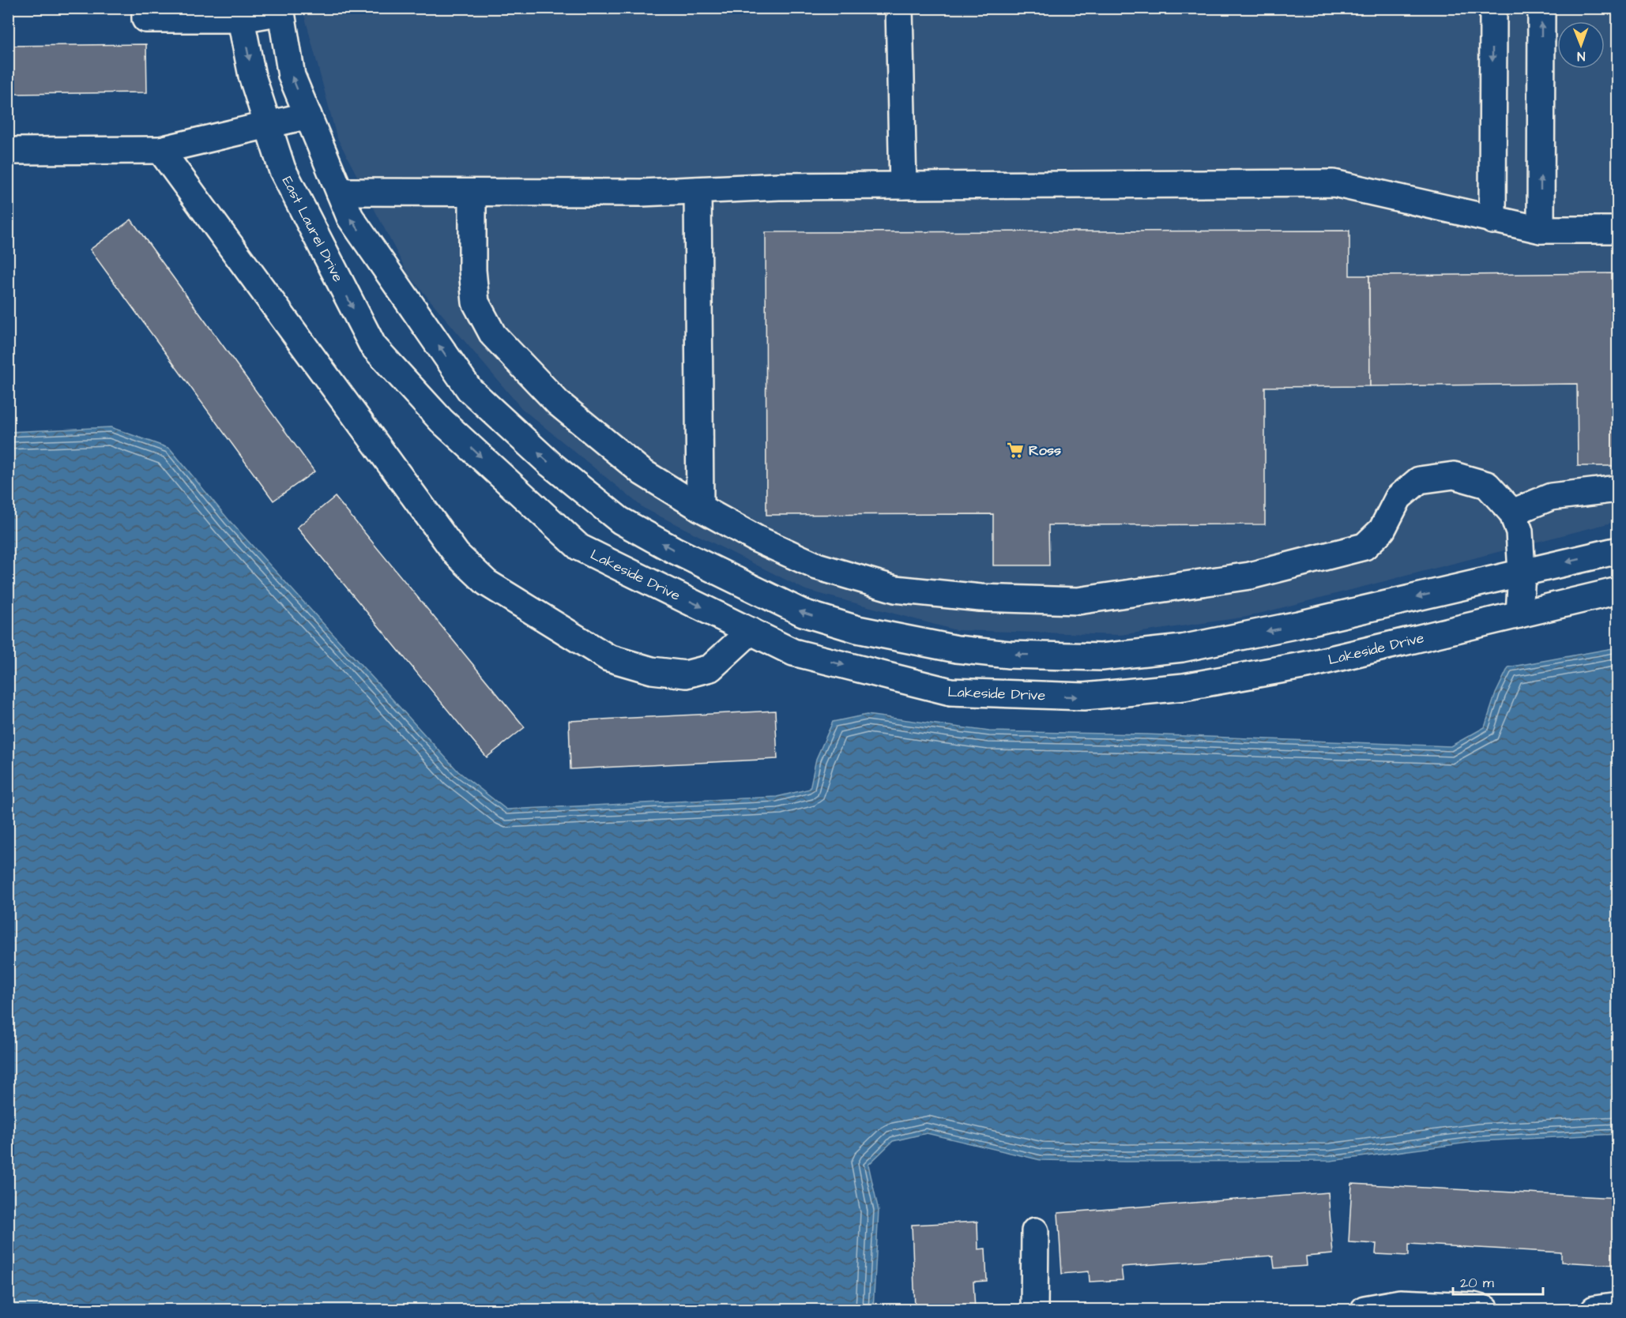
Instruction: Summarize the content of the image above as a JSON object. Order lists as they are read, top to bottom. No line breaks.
{"streets":{"street":["East Laurel Drive","Lakeside Drive"]},"crossings":[["East Laurel Drive","Lakeside Drive"]],"places":{"supermarket":["Ross"]},"scale_bar":"20 m","north":"bottom"}
